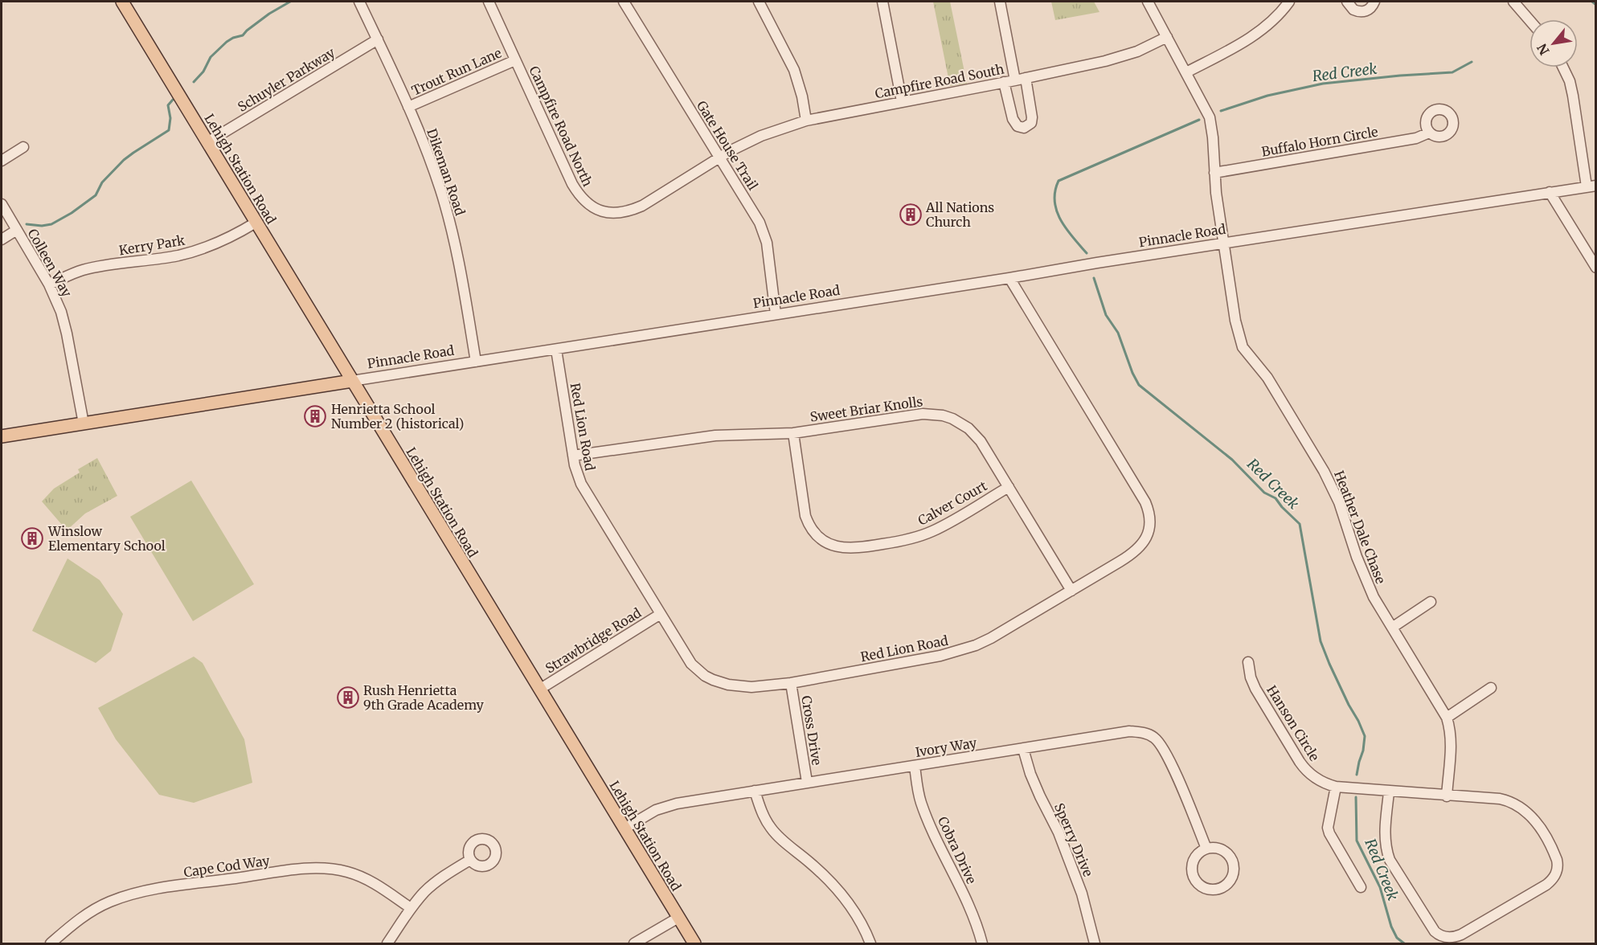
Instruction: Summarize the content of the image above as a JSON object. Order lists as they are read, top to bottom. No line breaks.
{"streets":{"main road":["Lehigh Station Road","Pinnacle Road"],"street":["Trout Run Lane","Schuyler Parkway","Campfire Road South","Campfire Road North","Buffalo Horn Circle","Gate House Trail","Dikeman Road","Kerry Park","Colleen Way","Sweet Briar Knolls","Red Lion Road","Calver Court","Heather Dale Chase","Strawbridge Road","Hanson Circle","Cross Drive","Ivory Way","Sperry Drive","Cobra Drive","Cape Cod Way"]},"crossings":[["Trout Run Lane","Campfire Road North"],["Trout Run Lane","Dikeman Road"],["Schuyler Parkway","Lehigh Station Road"],["Schuyler Parkway","Dikeman Road"],["Campfire Road South","Campfire Road North"],["Campfire Road South","Gate House Trail"],["Campfire Road South","Heather Dale Chase"],["Campfire Road North","Gate House Trail"],["Buffalo Horn Circle","Heather Dale Chase"],["Gate House Trail","Pinnacle Road"],["Lehigh Station Road","Pinnacle Road"],["Lehigh Station Road","Kerry Park"],["Lehigh Station Road","Strawbridge Road"],["Lehigh Station Road","Ivory Way"],["Dikeman Road","Pinnacle Road"],["Pinnacle Road","Colleen Way"],["Pinnacle Road","Red Lion Road"],["Pinnacle Road","Heather Dale Chase"],["Kerry Park","Colleen Way"],["Sweet Briar Knolls","Red Lion Road"],["Sweet Briar Knolls","Calver Court"],["Red Lion Road","Strawbridge Road"],["Red Lion Road","Cross Drive"],["Heather Dale Chase","Hanson Circle"],["Cross Drive","Ivory Way"],["Ivory Way","Sperry Drive"],["Ivory Way","Cobra Drive"]],"water":["Red Creek"],"places":{"building":["All Nations Church","Henrietta School Number 2 (historical)","Winslow Elementary School","Rush Henrietta 9th Grade Academy"]},"north":"bottom left"}
